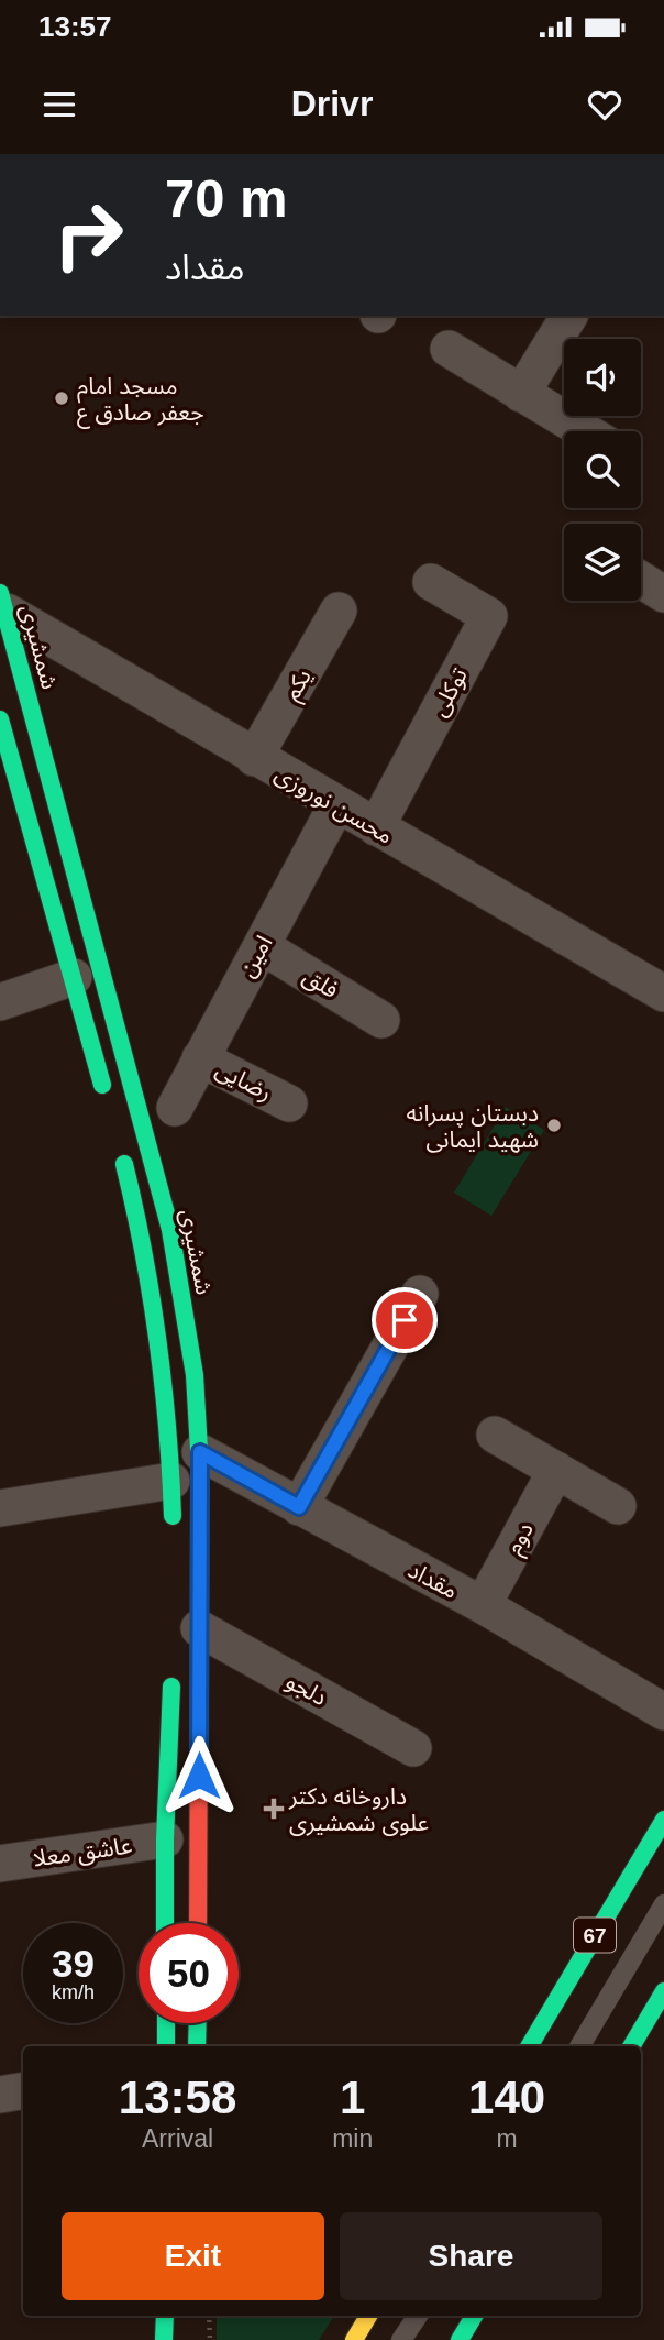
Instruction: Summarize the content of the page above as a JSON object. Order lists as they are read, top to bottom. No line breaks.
{"streets":{"main road":["شمشیری","67"],"street":["یکم","توکلی","محسن نوروزی","امین","فلق","رضایی","دوم","مقداد","دلجو","عاشق معلا"]},"crossings":[["شمشیری","محسن نوروزی"],["شمشیری","مقداد"],["شمشیری","دلجو"],["شمشیری","عاشق معلا"],["یکم","محسن نوروزی"],["توکلی","محسن نوروزی"],["محسن نوروزی","امین"],["امین","فلق"],["امین","رضایی"],["دوم","مقداد"]],"places":{"other":["مسجد امام جعفر صادق ع","دبستان پسرانه شهید ایمانی"],"health":["داروخانه دکتر علوی شمشیری"]},"page":{"status":"13:57","header":"Drivr","turn":["70 m","مقداد"],"speed":"39 km/h","limit":"50","eta":["13:58","Arrival","1","min","140","m"],"buttons":["Exit","Share"]}}
